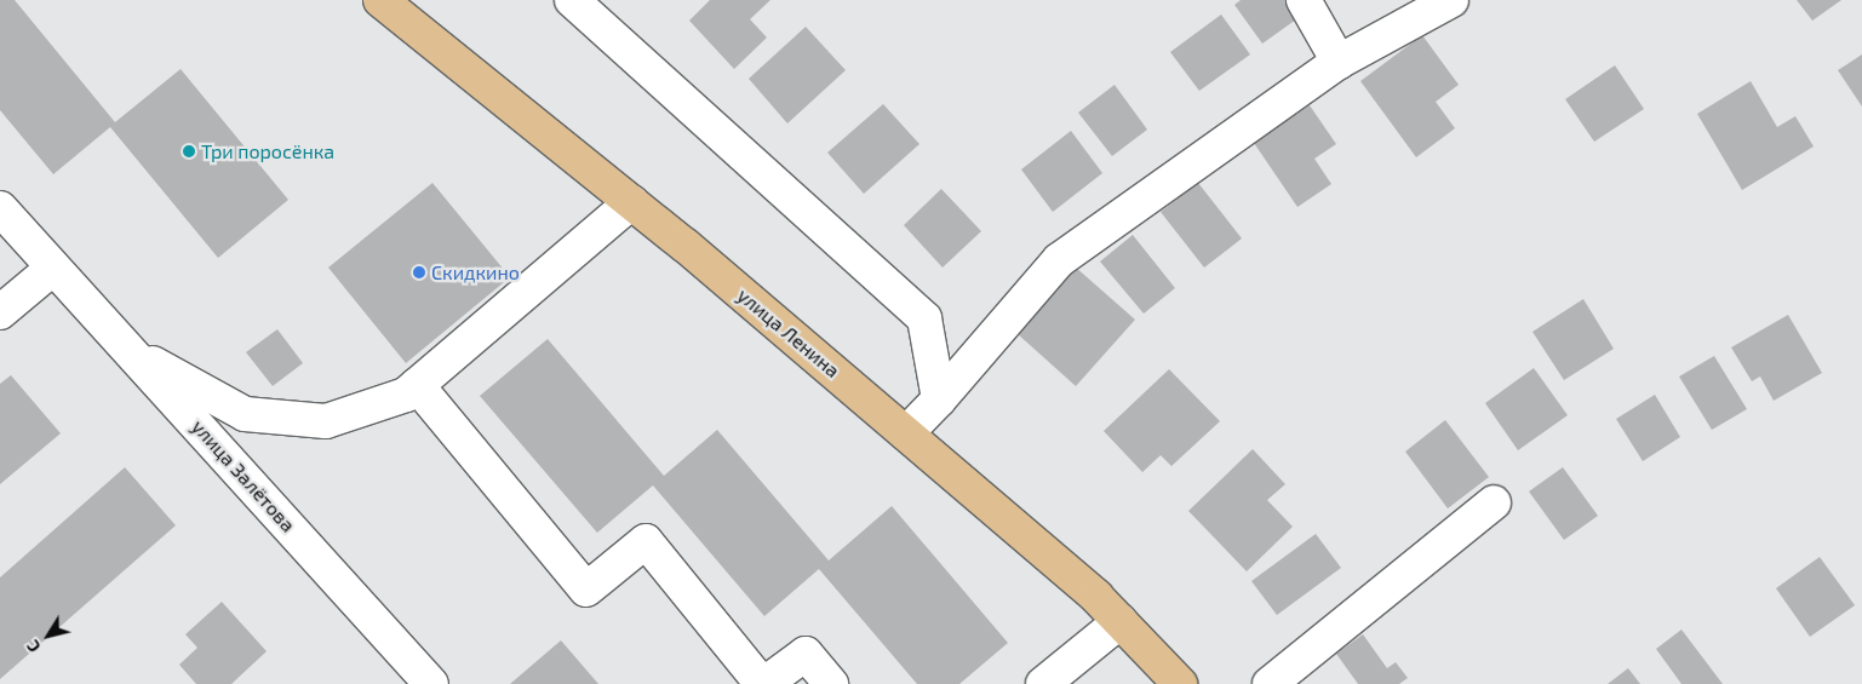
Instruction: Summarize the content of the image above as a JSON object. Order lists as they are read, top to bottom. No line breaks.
{"streets":{"main road":["улица Ленина"],"street":["улица Залётова"]},"places":["Три поросёнка","Скидкино"],"north":"bottom left"}
